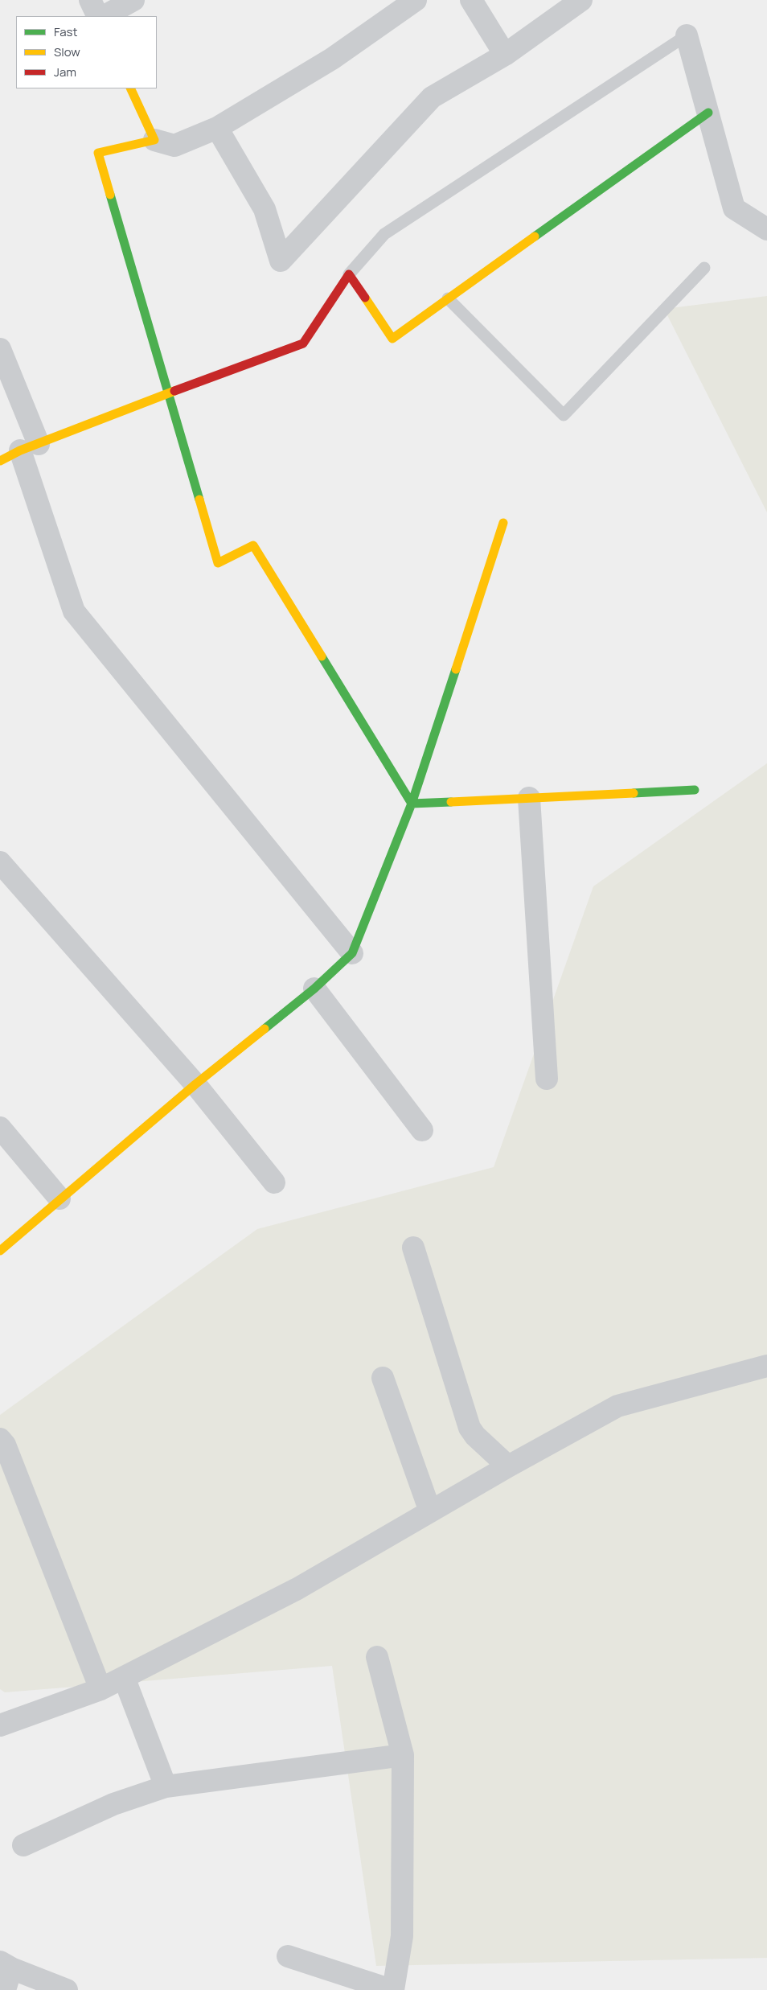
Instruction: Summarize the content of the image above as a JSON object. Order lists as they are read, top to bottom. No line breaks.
{"legend":["Fast","Slow","Jam"]}
